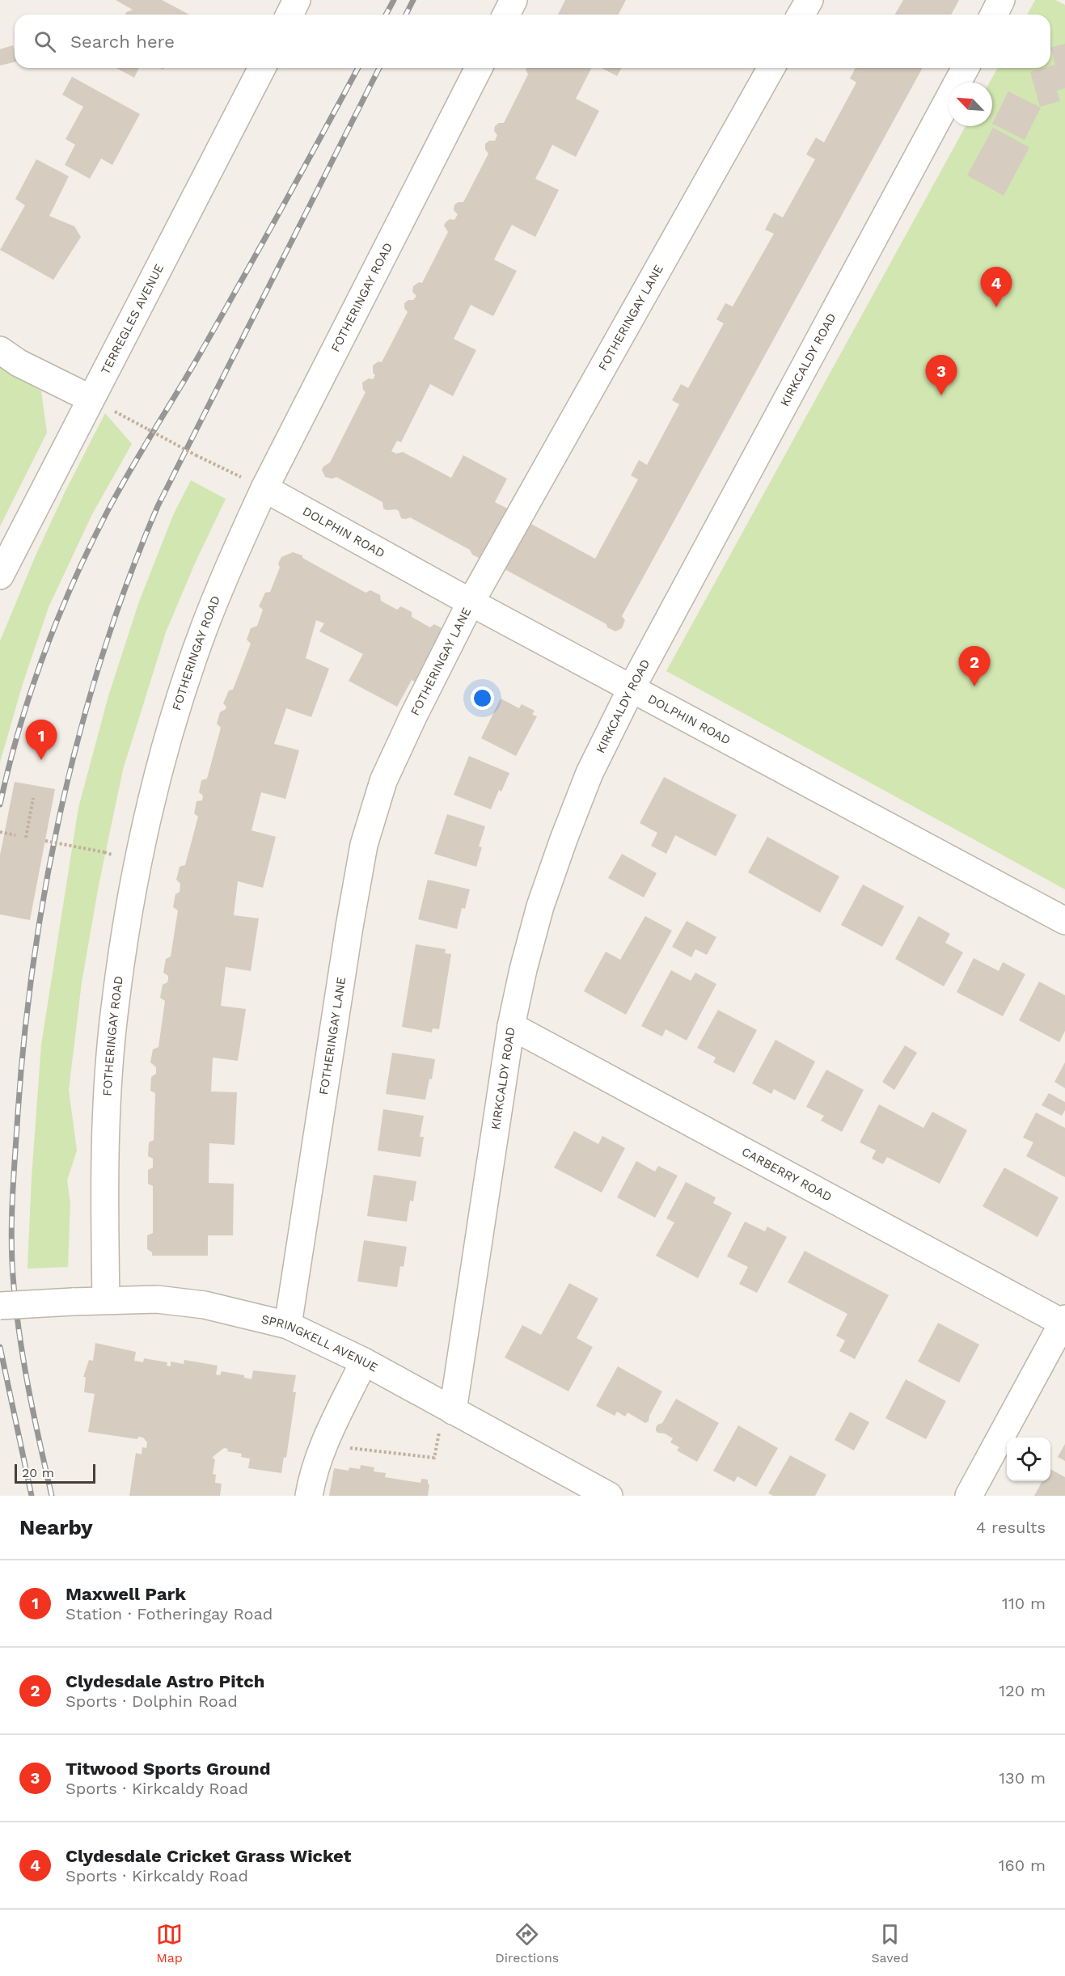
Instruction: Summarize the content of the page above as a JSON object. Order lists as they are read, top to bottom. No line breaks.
{"streets":{"street":["FOTHERINGAY ROAD","FOTHERINGAY LANE","TERREGLES AVENUE","KIRKCALDY ROAD","DOLPHIN ROAD","CARBERRY ROAD","SPRINGKELL AVENUE"]},"crossings":[["FOTHERINGAY ROAD","DOLPHIN ROAD"],["FOTHERINGAY ROAD","SPRINGKELL AVENUE"],["FOTHERINGAY LANE","DOLPHIN ROAD"],["FOTHERINGAY LANE","SPRINGKELL AVENUE"],["KIRKCALDY ROAD","DOLPHIN ROAD"],["KIRKCALDY ROAD","CARBERRY ROAD"],["KIRKCALDY ROAD","SPRINGKELL AVENUE"]],"scale_bar":"20 m","north":"top left","page":{"search":"Search here","pins":["4","3","2","1"],"scale":"20 m","heading":["Nearby","4 results"],"list":[{"mark":"1","name":"Maxwell Park","note":"Station · Fotheringay Road","value":"110 m"},{"mark":"2","name":"Clydesdale Astro Pitch","note":"Sports · Dolphin Road","value":"120 m"},{"mark":"3","name":"Titwood Sports Ground","note":"Sports · Kirkcaldy Road","value":"130 m"},{"mark":"4","name":"Clydesdale Cricket Grass Wicket","note":"Sports · Kirkcaldy Road","value":"160 m"}],"nav":["Map","Directions","Saved"]}}
